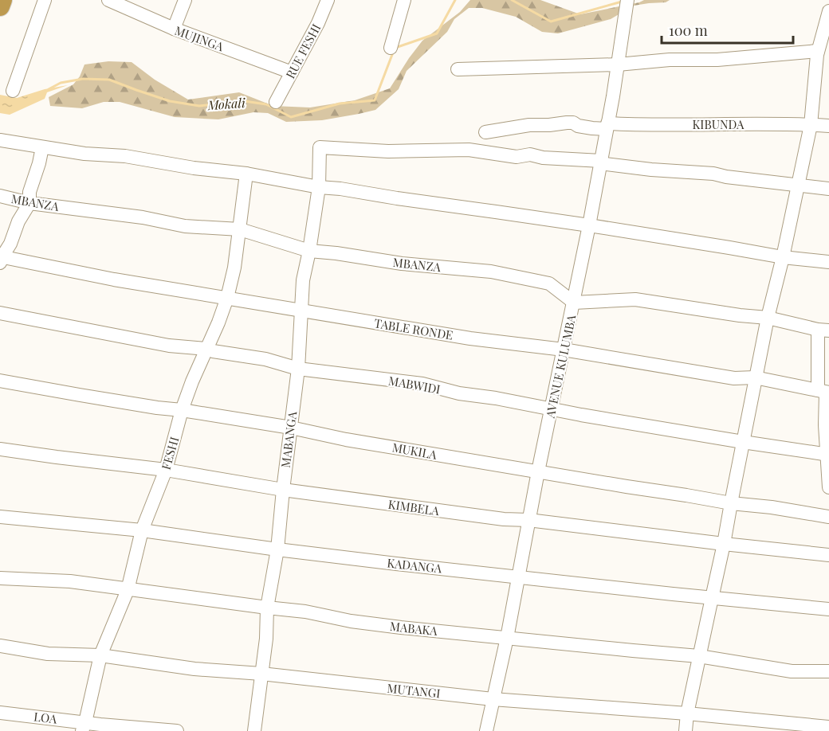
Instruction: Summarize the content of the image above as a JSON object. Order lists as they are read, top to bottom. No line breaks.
{"streets":{"street":["MUJINGA","RUE FESHI","KIBUNDA","MBANZA","TABLE RONDE","AVENUE KULUMBA","MABWIDI","MABANGA","MUKILA","FESHI","KIMBELA","KADANGA","MABAKA","MUTANGI","LOA"]},"crossings":[["MUJINGA","RUE FESHI"],["KIBUNDA","AVENUE KULUMBA"],["MBANZA","AVENUE KULUMBA"],["MBANZA","MABANGA"],["MBANZA","FESHI"],["TABLE RONDE","AVENUE KULUMBA"],["TABLE RONDE","MABANGA"],["TABLE RONDE","FESHI"],["AVENUE KULUMBA","MABWIDI"],["AVENUE KULUMBA","MABANGA"],["AVENUE KULUMBA","MUKILA"],["AVENUE KULUMBA","KIMBELA"],["AVENUE KULUMBA","KADANGA"],["AVENUE KULUMBA","MABAKA"],["AVENUE KULUMBA","MUTANGI"],["MABWIDI","MABANGA"],["MABWIDI","FESHI"],["MABANGA","MUKILA"],["MABANGA","KIMBELA"],["MABANGA","KADANGA"],["MABANGA","MABAKA"],["MABANGA","MUTANGI"],["MUKILA","FESHI"],["FESHI","KIMBELA"],["FESHI","KADANGA"],["FESHI","MABAKA"],["FESHI","MUTANGI"],["FESHI","LOA"]],"water":["Mokali"],"scale_bar":"100 m"}
